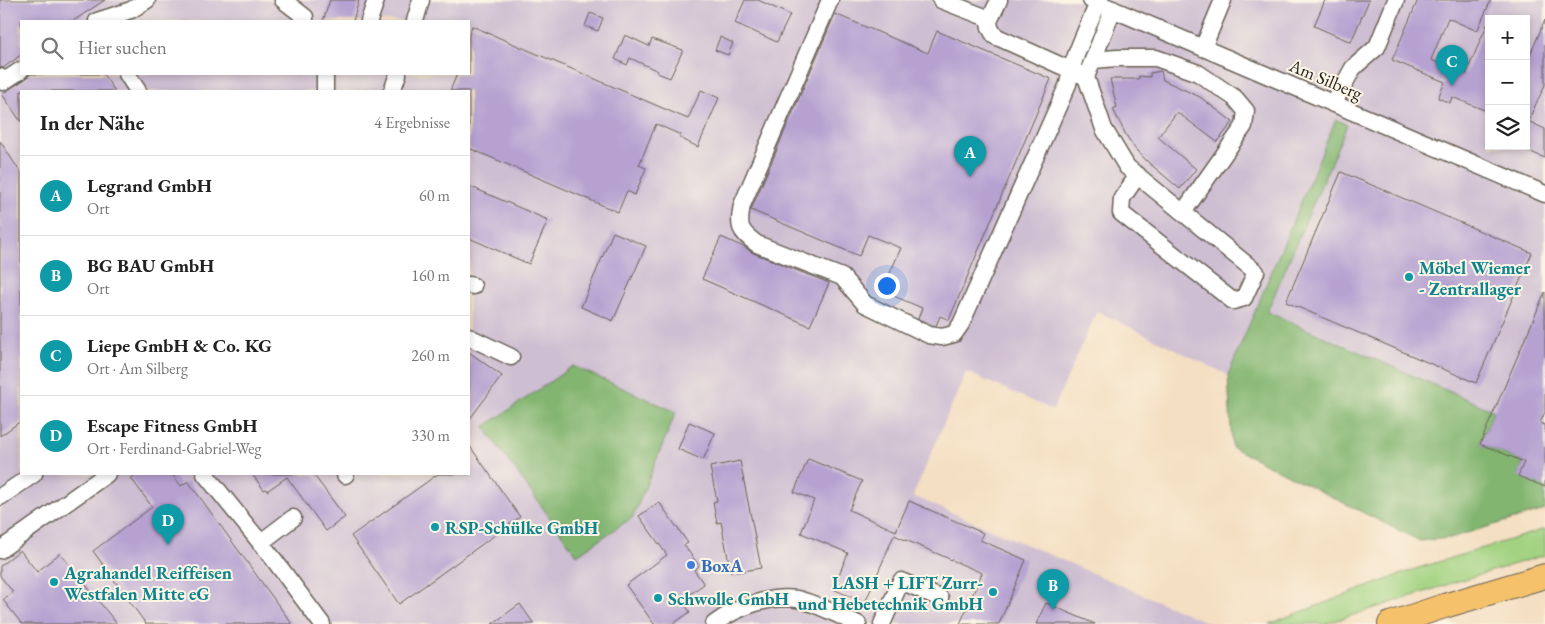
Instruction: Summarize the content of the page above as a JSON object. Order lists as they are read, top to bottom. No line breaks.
{"streets":{"street":["Am Silberg"]},"places":["Möbel Wiemer - Zentrallager","RSP-Schülke GmbH","BoxA","Agrahandel Reiffeisen Westfalen Mitte eG","LASH + LIFT Zurr- und Hebetechnik GmbH","Schwolle GmbH"],"page":{"map_buttons":["+","−"],"search":"Hier suchen","pins":["C","A","D","B"],"heading":["In der Nähe","4 Ergebnisse"],"list":[{"mark":"A","name":"Legrand GmbH","note":"Ort","value":"60 m"},{"mark":"B","name":"BG BAU GmbH","note":"Ort","value":"160 m"},{"mark":"C","name":"Liepe GmbH & Co. KG","note":"Ort · Am Silberg","value":"260 m"},{"mark":"D","name":"Escape Fitness GmbH","note":"Ort · Ferdinand-Gabriel-Weg","value":"330 m"}]}}
